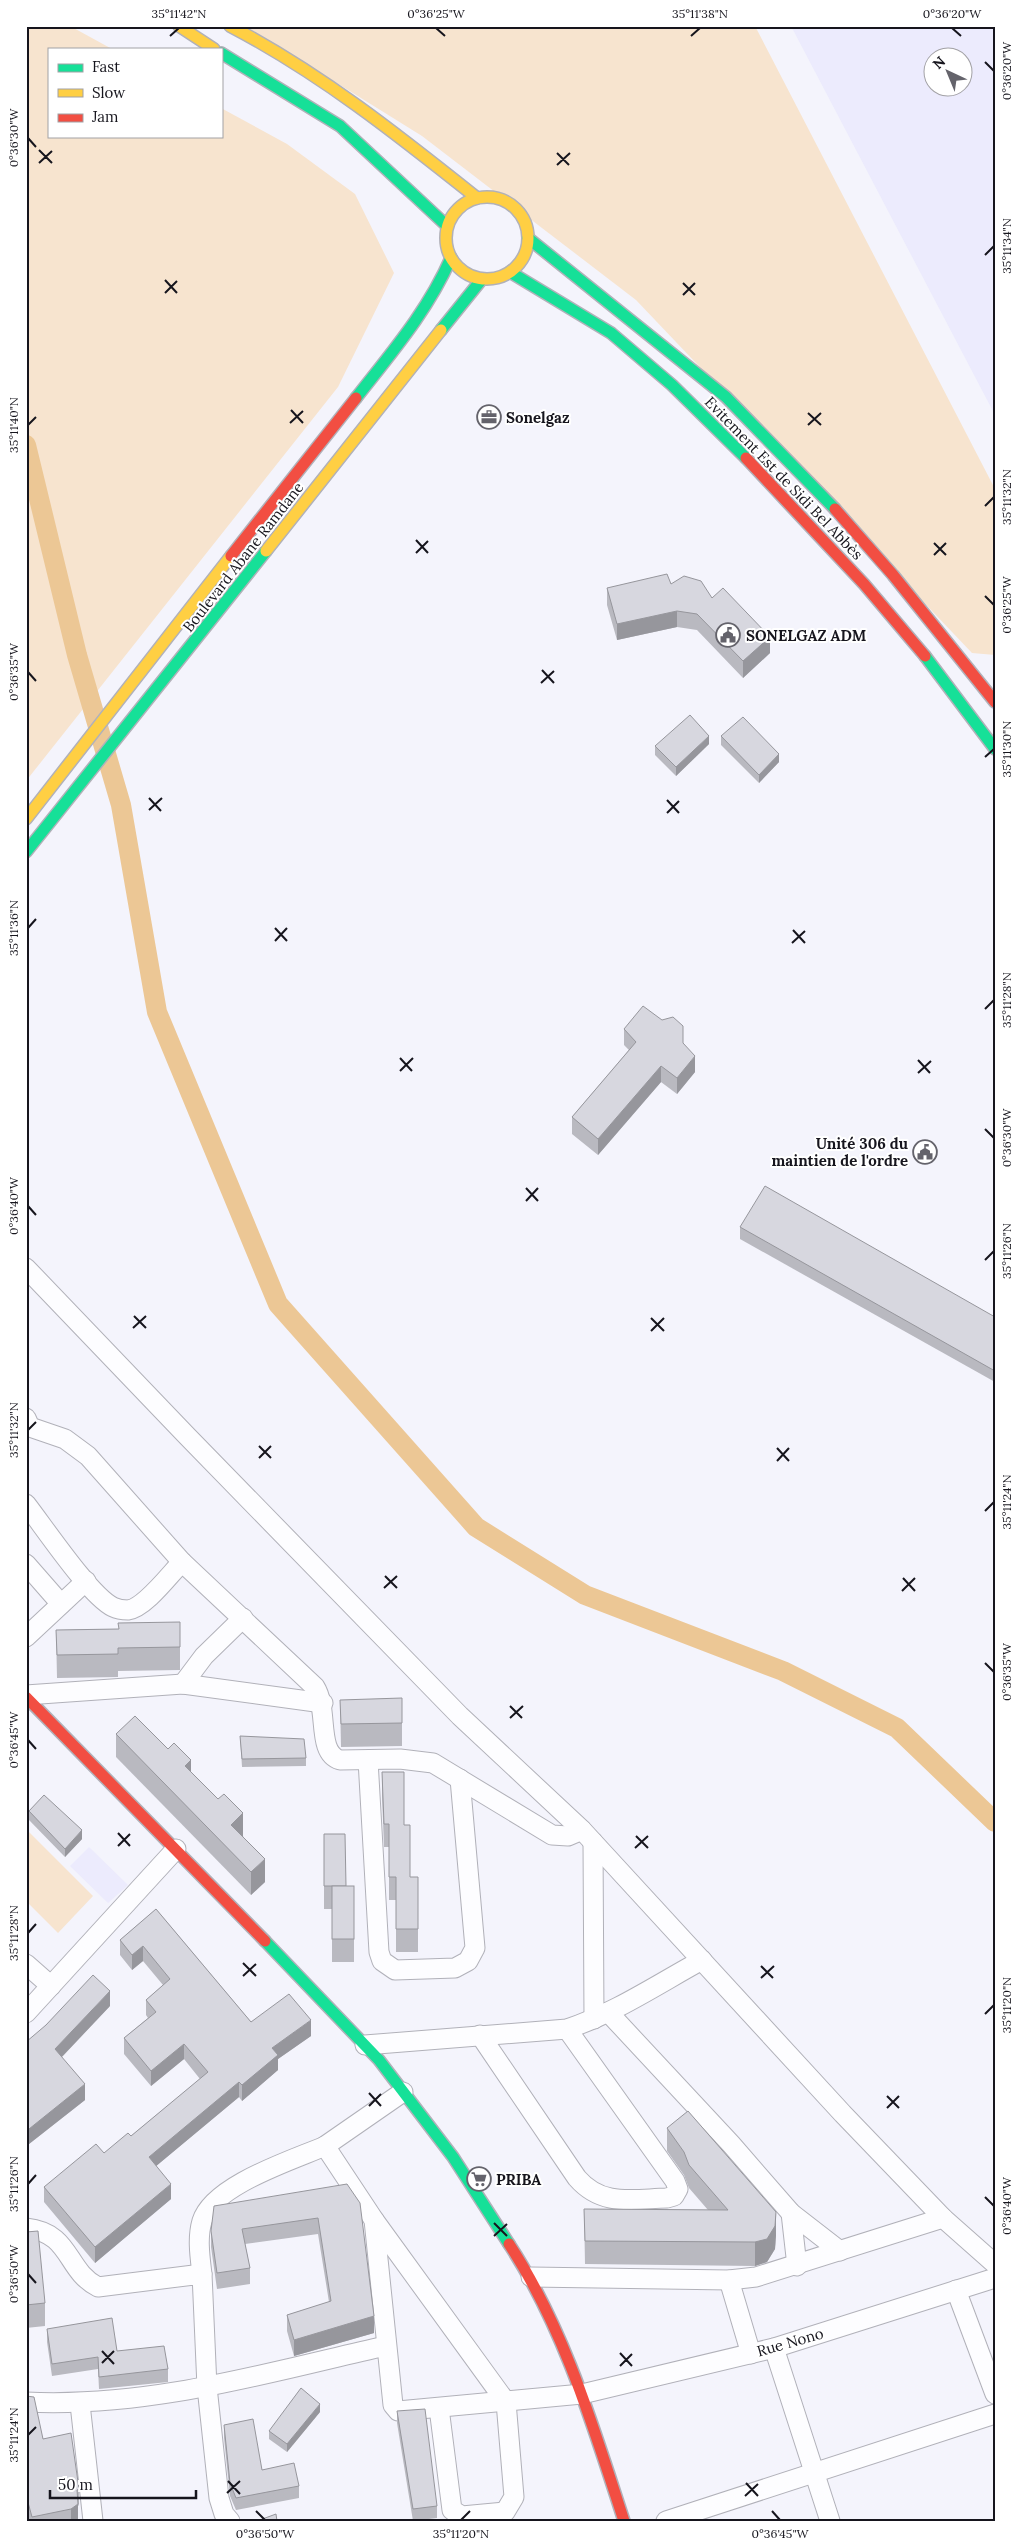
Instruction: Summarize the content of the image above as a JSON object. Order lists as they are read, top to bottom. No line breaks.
{"streets":{"main road":["Evitement Est de Sidi Bel Abbès","Boulevard Abane Ramdane"],"street":["Rue Nono"]},"crossings":[["Evitement Est de Sidi Bel Abbès","Boulevard Abane Ramdane"]],"places":{"office":["Sonelgaz"],"public building":["SONELGAZ ADM","Unité 306 du maintien de l'ordre"],"supermarket":["PRIBA"]},"legend":["Fast","Slow","Jam"],"scale_bar":"50 m","north":"top left","coordinates":["35°11'42\"N","0°36'25\"W","35°11'38\"N","0°36'20\"W","0°36'30\"W","35°11'34\"N","35°11'40\"N","35°11'32\"N","0°36'35\"W","35°11'30\"N","35°11'36\"N","35°11'28\"N","0°36'40\"W","35°11'26\"N","35°11'24\"N","0°36'45\"W","35°11'20\"N","0°36'50\"W"]}
